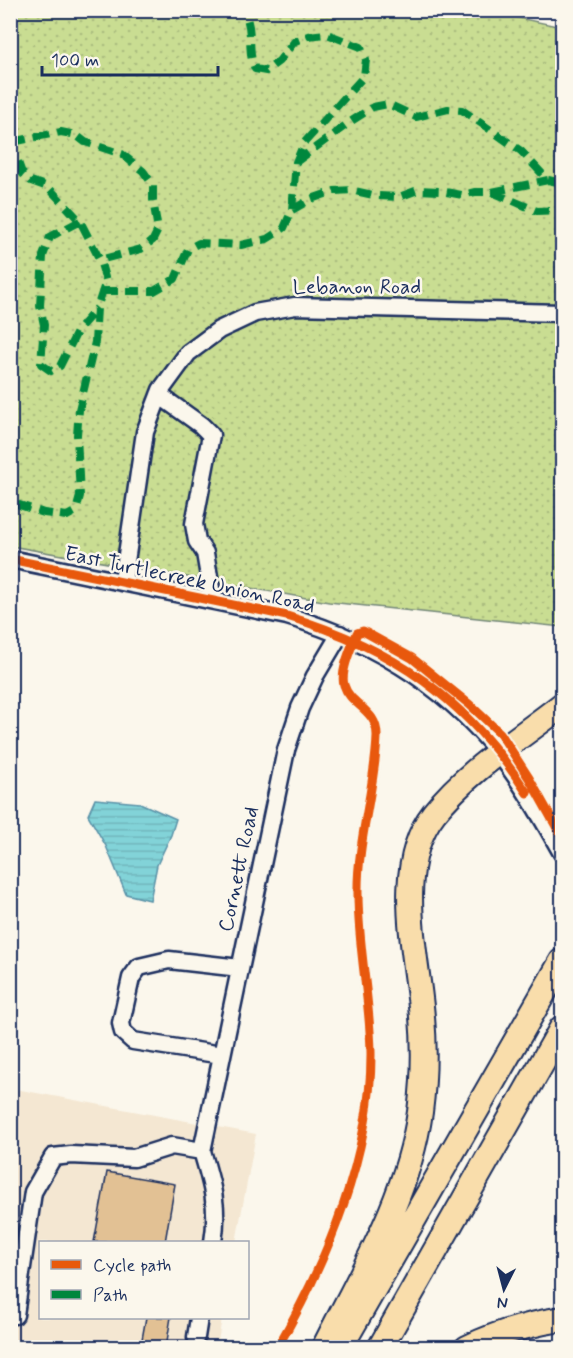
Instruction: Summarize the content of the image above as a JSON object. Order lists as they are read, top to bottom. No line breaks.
{"streets":{"street":["Lebanon Road","East Turtlecreek Union Road","Cornett Road"]},"crossings":[["Lebanon Road","East Turtlecreek Union Road"],["East Turtlecreek Union Road","Cornett Road"]],"legend":["Cycle path","Path"],"scale_bar":"100 m","north":"bottom"}
